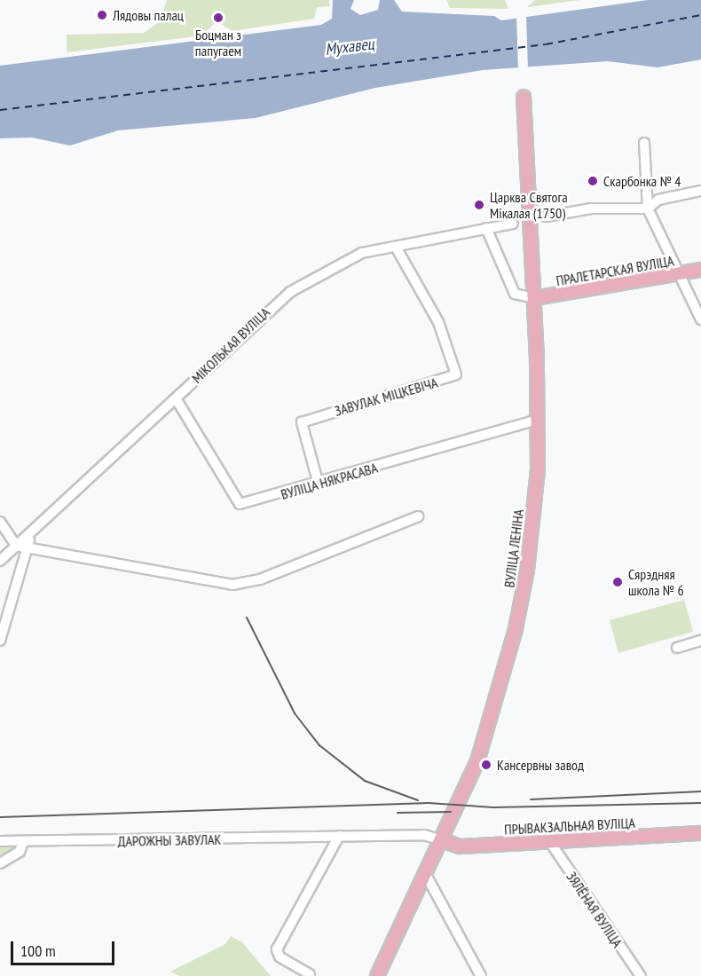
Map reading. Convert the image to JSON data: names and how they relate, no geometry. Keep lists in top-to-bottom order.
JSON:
{
  "streets": {
    "main road": ["ПРАЛЕТАРСКАЯ ВУЛІЦА", "ВУЛІЦА ЛЕНІНА", "ПРЫВАКЗАЛЬНАЯ ВУЛІЦА"],
    "street": [
      "МІКОЛЬКАЯ ВУЛІЦА",
      "ЗАВУЛАК МІЦКЕВІЧА",
      "ВУЛІЦА НЯКРАСАВА",
      "ДАРОЖНЫ ЗАВУЛАК",
      "ЗЯЛЁНАЯ ВУЛІЦА"
    ]
  },
  "crossings": [
    ["ПРАЛЕТАРСКАЯ ВУЛІЦА", "ВУЛІЦА ЛЕНІНА"],
    ["МІКОЛЬКАЯ ВУЛІЦА", "ЗАВУЛАК МІЦКЕВІЧА"],
    ["МІКОЛЬКАЯ ВУЛІЦА", "ВУЛІЦА НЯКРАСАВА"],
    ["ЗАВУЛАК МІЦКЕВІЧА", "ВУЛІЦА НЯКРАСАВА"],
    ["ВУЛІЦА НЯКРАСАВА", "ВУЛІЦА ЛЕНІНА"],
    ["ВУЛІЦА ЛЕНІНА", "ПРЫВАКЗАЛЬНАЯ ВУЛІЦА"],
    ["ВУЛІЦА ЛЕНІНА", "ДАРОЖНЫ ЗАВУЛАК"],
    ["ПРЫВАКЗАЛЬНАЯ ВУЛІЦА", "ДАРОЖНЫ ЗАВУЛАК"],
    ["ПРЫВАКЗАЛЬНАЯ ВУЛІЦА", "ЗЯЛЁНАЯ ВУЛІЦА"]
  ],
  "water": ["Мухавец"],
  "places": [
    "Лядовы палац",
    "Боцман з папугаем",
    "Скарбонка № 4",
    "Царква Святога Мікалая (1750)",
    "Сярэдняя школа № 6",
    "Кансервны завод"
  ],
  "scale_bar": "100 m"
}
